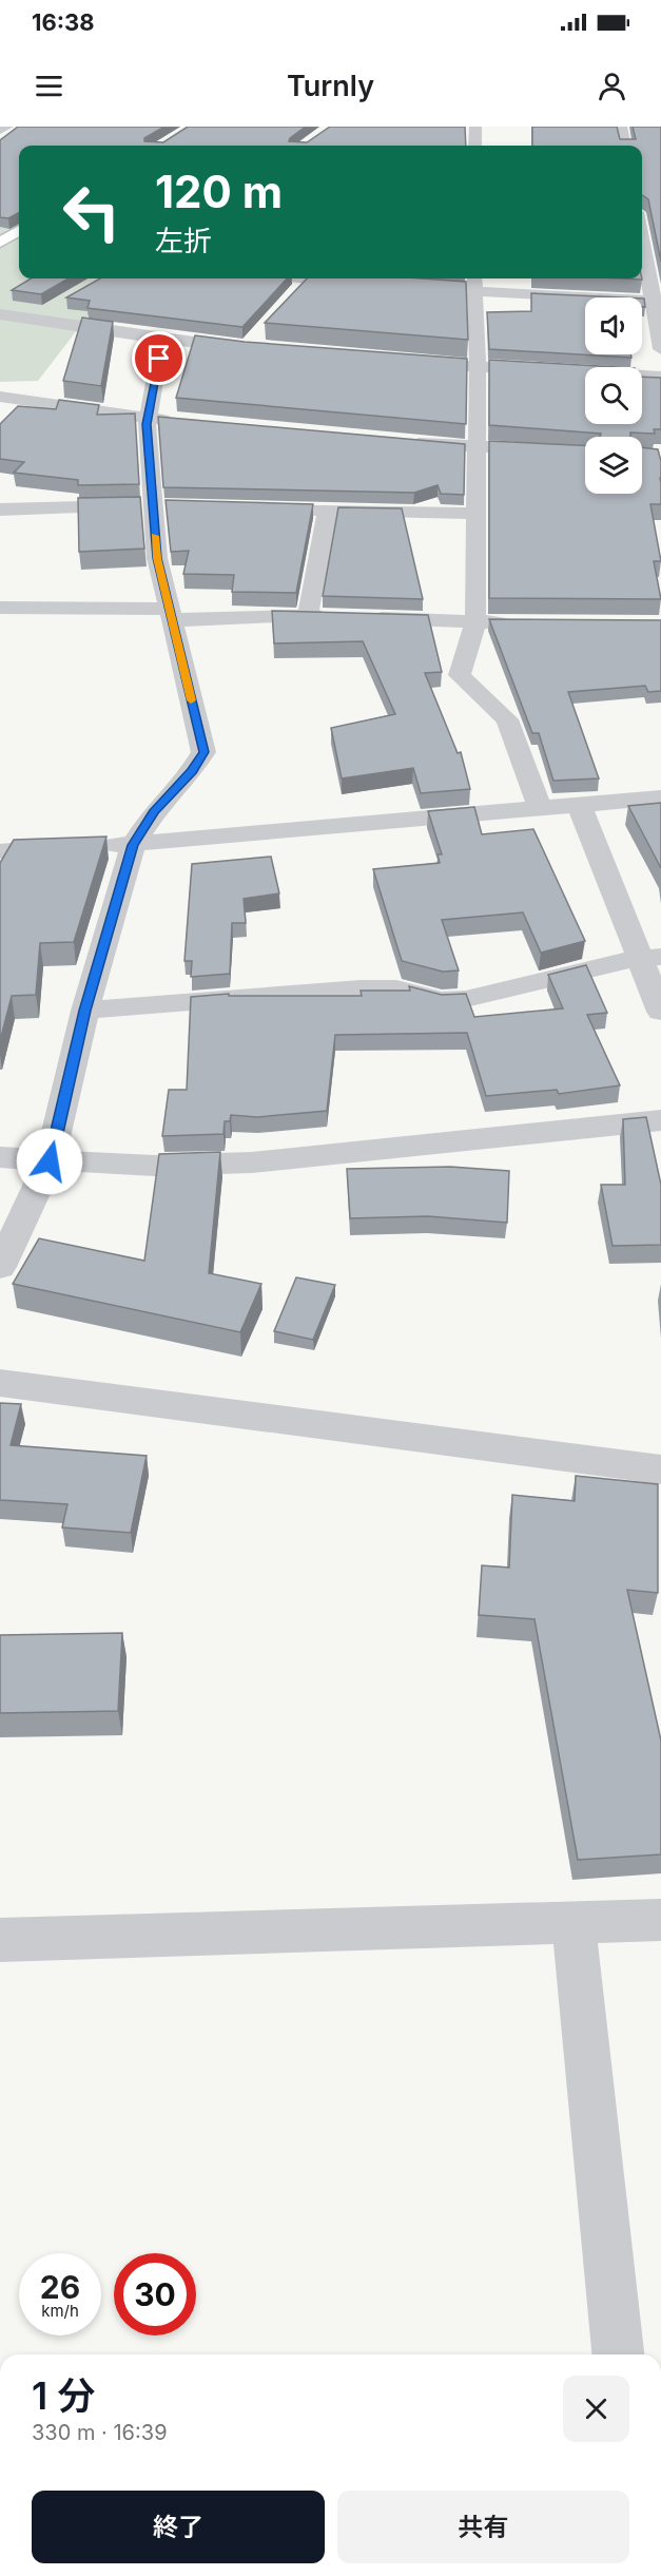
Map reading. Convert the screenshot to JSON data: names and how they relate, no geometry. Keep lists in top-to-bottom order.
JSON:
{
  "page": {
    "status": "16:38",
    "header": "Turnly",
    "turn": ["120 m", "左折"],
    "speed": "26 km/h",
    "limit": "30",
    "heading": ["1 分", "330 m · 16:39"],
    "buttons": ["終了", "共有"]
  }
}
